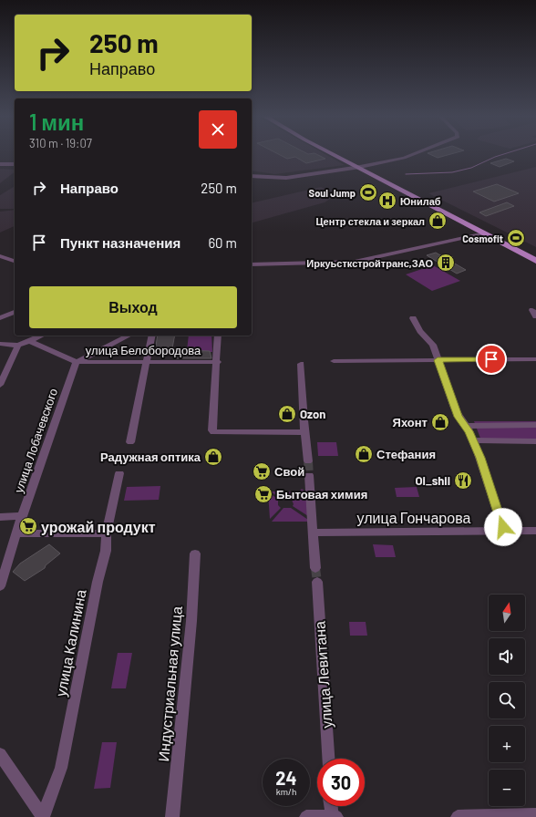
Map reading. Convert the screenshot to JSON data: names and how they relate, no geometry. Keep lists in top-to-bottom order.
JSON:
{
  "streets": {
    "street": [
      "улица Белобородова",
      "улица Лобачевского",
      "улица Гончарова",
      "улица Калинина",
      "улица Левитана",
      "Индустриальная улица"
    ]
  },
  "crossings": [
    ["улица Белобородова", "улица Лобачевского"]
  ],
  "places": {
    "sports": ["Soul Jump", "Cosmofit"],
    "hospital": ["Юнилаб"],
    "shop": [
      "Центр стекла и зеркал",
      "Ozon",
      "Яхонт",
      "Стефания",
      "Радужная оптика"
    ],
    "building": ["Иркуьсткстройтранс,ЗАО"],
    "supermarket": ["Свой", "Бытовая химия", "урожай продукт"],
    "restaurant": ["Oi_shii"]
  },
  "north": "top",
  "page": {
    "turn": ["250 m", "Направо"],
    "heading": ["1 мин", "310 m · 19:07"],
    "list": [
      {
        "name": "Направо",
        "value": "250 m"
      },
      {
        "name": "Пункт назначения",
        "value": "60 m"
      }
    ],
    "buttons": "Выход",
    "map_buttons": ["+", "−"],
    "speed": "24 km/h",
    "limit": "30"
  }
}
